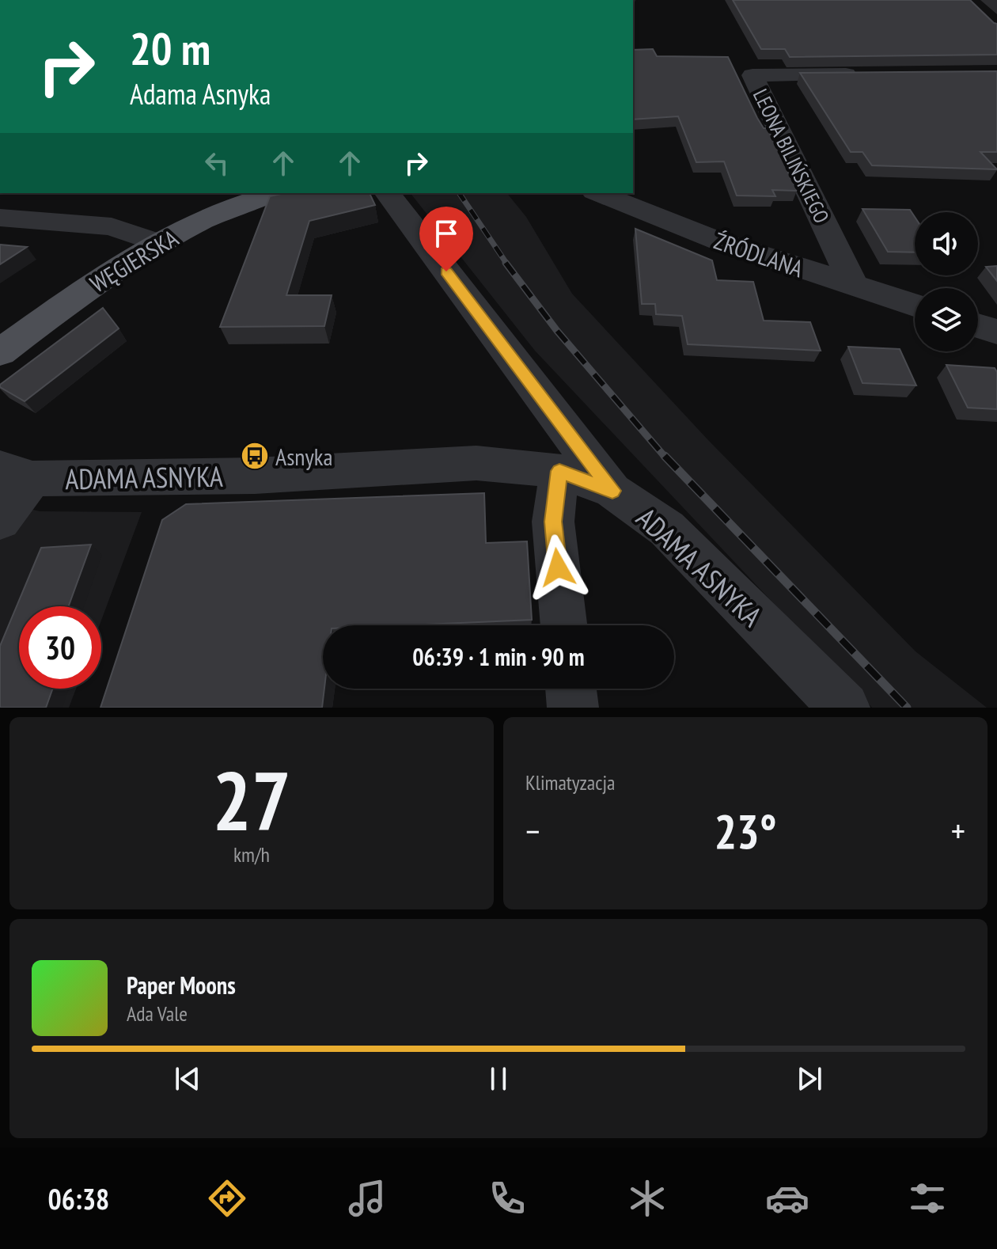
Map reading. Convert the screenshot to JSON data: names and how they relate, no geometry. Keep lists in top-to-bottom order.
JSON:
{
  "streets": {
    "main road": ["WĘGIERSKA"],
    "street": ["LEONA BILIŃSKIEGO", "ŹRÓDLANA", "ADAMA ASNYKA"]
  },
  "crossings": [
    ["LEONA BILIŃSKIEGO", "ŹRÓDLANA"]
  ],
  "places": {
    "bus stop": ["Asnyka"]
  },
  "page": {
    "turn": ["20 m", "Adama Asnyka"],
    "limit": "30",
    "trip": "06:39 · 1 min · 90 m",
    "tile": [
      ["27", "km/h"],
      "Klimatyzacja"
    ],
    "heat": ["−", "23°", "+"],
    "song": ["Paper Moons", "Ada Vale"],
    "tabs": "06:38"
  }
}
